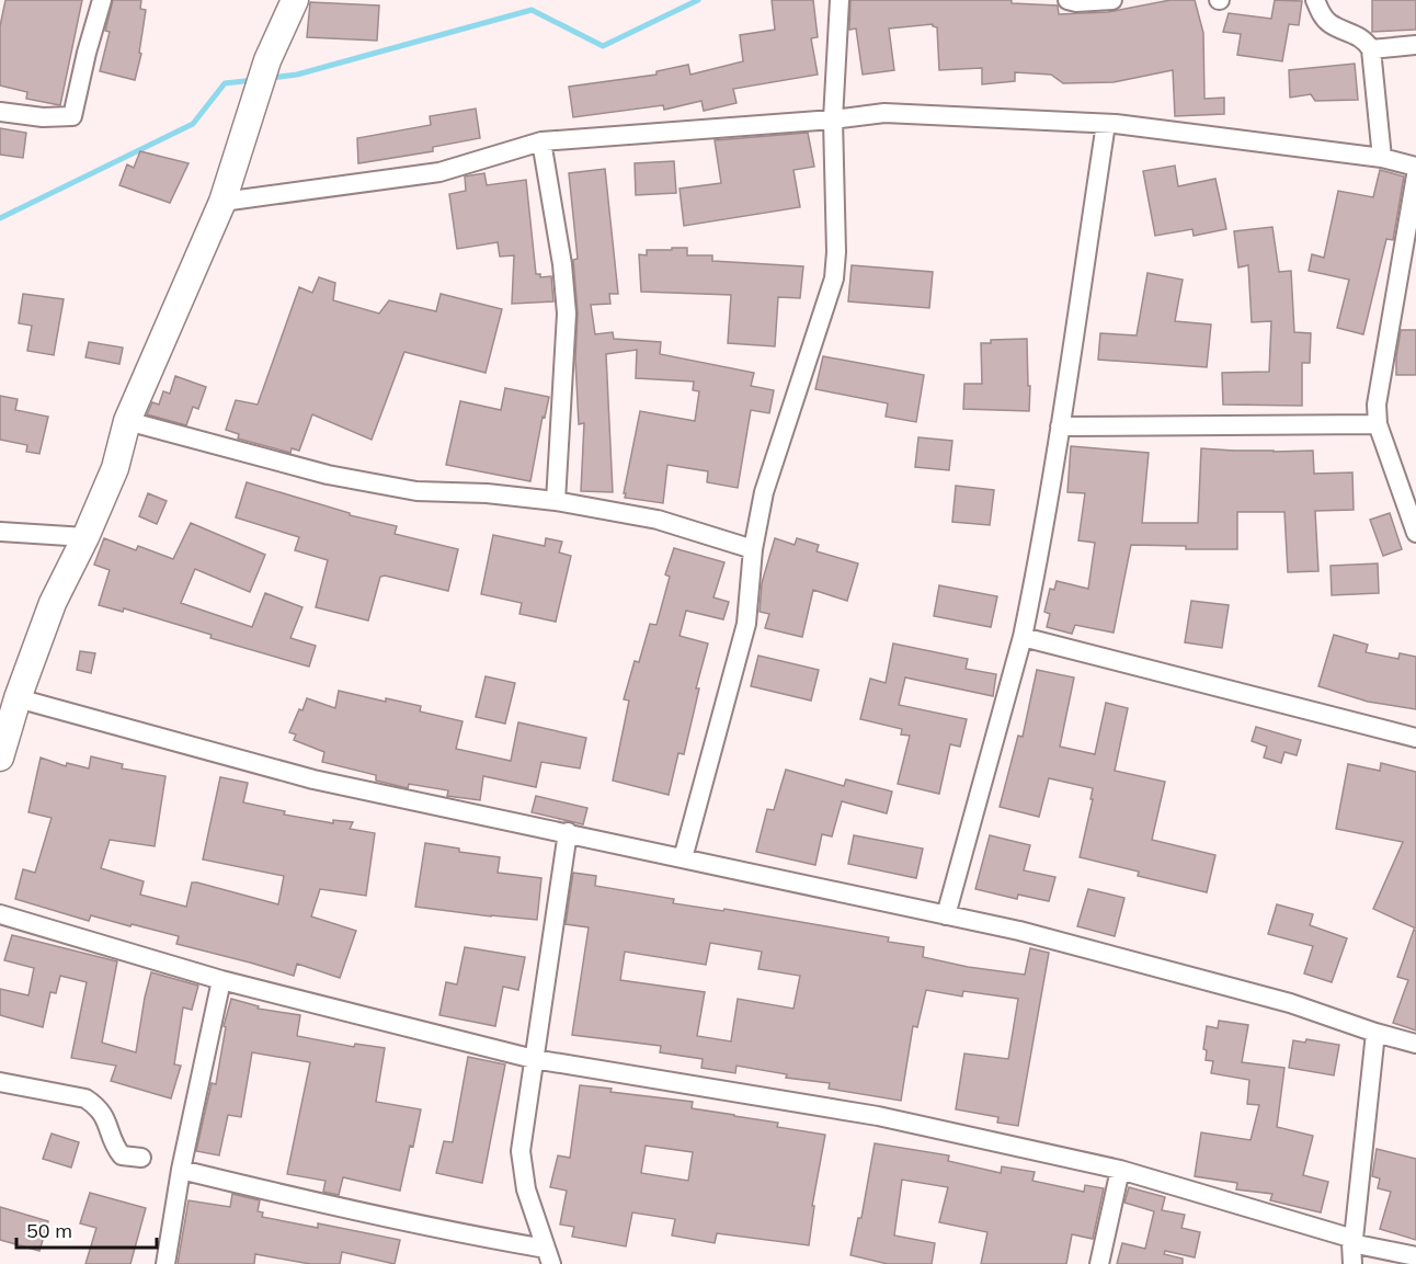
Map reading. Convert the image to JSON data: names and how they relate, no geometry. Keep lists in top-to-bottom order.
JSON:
{
  "scale_bar": "50 m"
}
